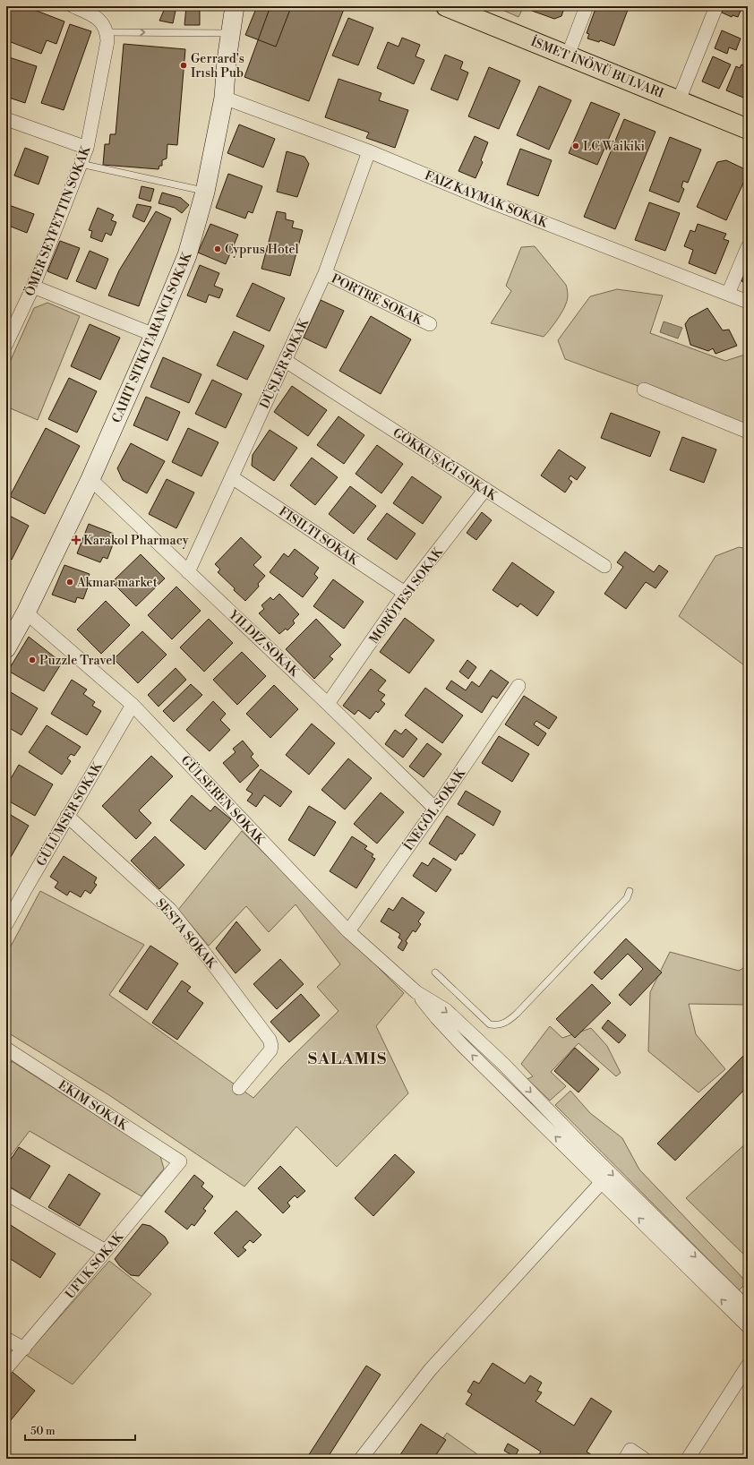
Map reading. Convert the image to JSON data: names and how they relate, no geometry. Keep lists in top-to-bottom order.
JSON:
{
  "streets": {
    "street": [
      "FAIZ KAYMAK SOKAK",
      "ÖMER SEYFETTIN SOKAK",
      "PORTRE SOKAK",
      "DÜŞLER SOKAK",
      "MORÖTESI SOKAK",
      "GÜLSEREN SOKAK",
      "İNEGÖL SOKAK",
      "GÜLÜMSER SOKAK",
      "SESTA SOKAK",
      "EKIM SOKAK",
      "UFUK SOKAK"
    ]
  },
  "crossings": [
    ["FAIZ KAYMAK SOKAK", "DÜŞLER SOKAK"],
    ["PORTRE SOKAK", "DÜŞLER SOKAK"],
    ["GÜLSEREN SOKAK", "İNEGÖL SOKAK"],
    ["GÜLSEREN SOKAK", "GÜLÜMSER SOKAK"],
    ["GÜLÜMSER SOKAK", "SESTA SOKAK"],
    ["EKIM SOKAK", "UFUK SOKAK"]
  ],
  "districts": ["SALAMIS"],
  "places": {
    "other": [
      "Gerrard's Irısh Pub",
      "LC Waikiki",
      "Cyprus Hotel",
      "Akmar market",
      "Puzzle Travel"
    ],
    "health": ["Karakol Pharmacy"]
  },
  "scale_bar": "50 m"
}
